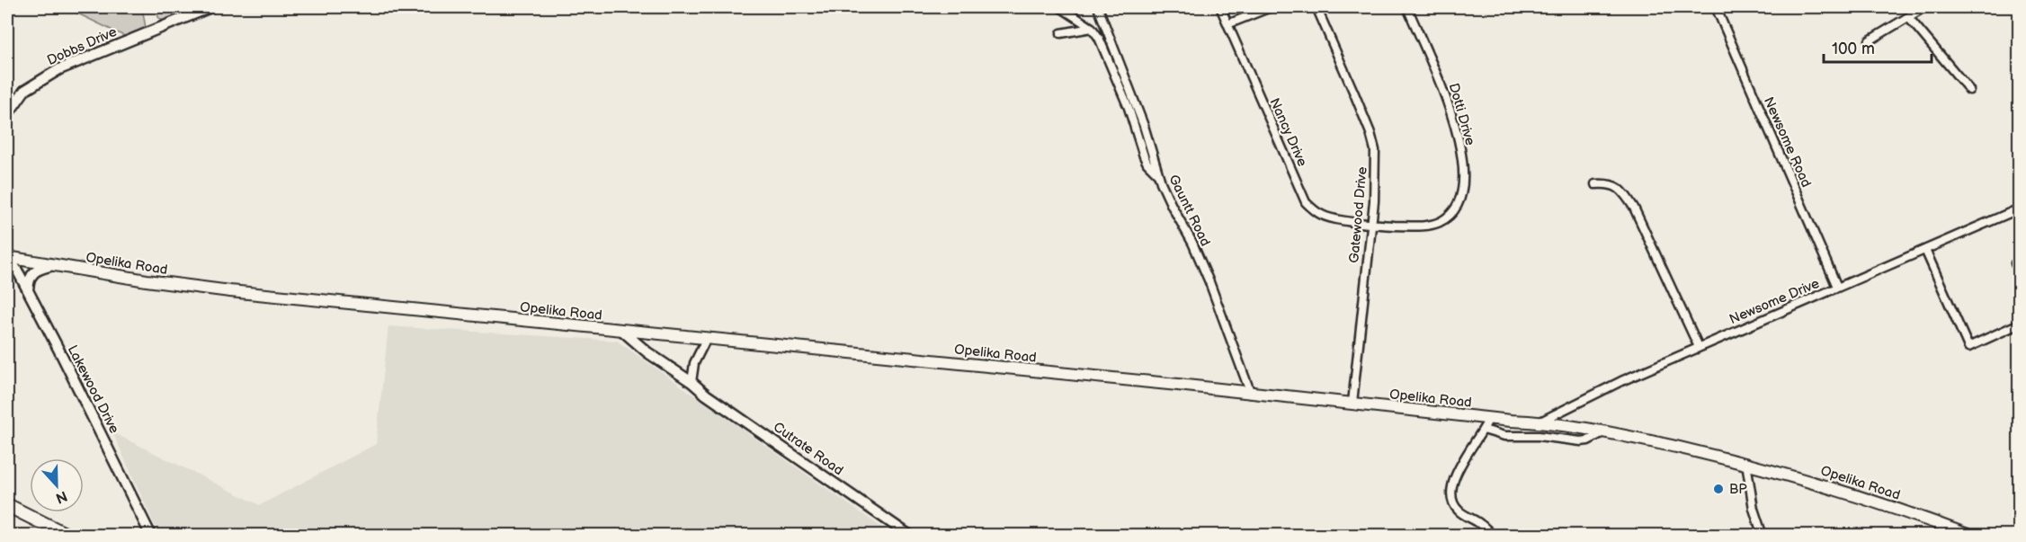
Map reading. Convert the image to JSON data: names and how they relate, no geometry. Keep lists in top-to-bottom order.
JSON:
{
  "streets": {
    "main road": ["Opelika Road"],
    "street": [
      "Dobbs Drive",
      "Dotti Drive",
      "Nancy Drive",
      "Newsome Road",
      "Gauntt Road",
      "Gatewood Drive",
      "Newsome Drive",
      "Lakewood Drive",
      "Cutrate Road"
    ]
  },
  "crossings": [
    ["Dotti Drive", "Nancy Drive"],
    ["Dotti Drive", "Gatewood Drive"],
    ["Nancy Drive", "Gatewood Drive"],
    ["Newsome Road", "Newsome Drive"],
    ["Gauntt Road", "Opelika Road"],
    ["Gatewood Drive", "Opelika Road"],
    ["Opelika Road", "Newsome Drive"],
    ["Opelika Road", "Lakewood Drive"],
    ["Opelika Road", "Cutrate Road"]
  ],
  "places": ["BP"],
  "scale_bar": "100 m",
  "north": "bottom"
}
